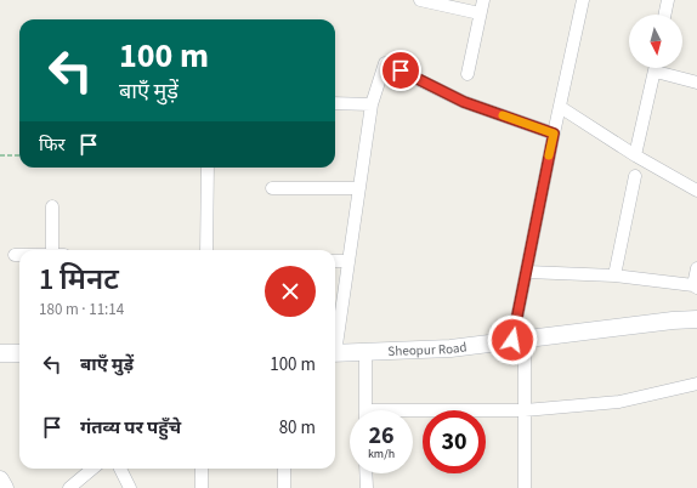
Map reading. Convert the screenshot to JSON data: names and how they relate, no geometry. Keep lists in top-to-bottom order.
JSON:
{
  "streets": {
    "street": ["Sheopur Road"]
  },
  "north": "bottom",
  "page": {
    "turn": ["100 m", "बाएँ मुड़ें"],
    "then": "फिर",
    "heading": ["1 मिनट", "180 m · 11:14"],
    "list": [
      {
        "name": "बाएँ मुड़ें",
        "value": "100 m"
      },
      {
        "name": "गंतव्य पर पहुँचे",
        "value": "80 m"
      }
    ],
    "speed": "26 km/h",
    "limit": "30"
  }
}
